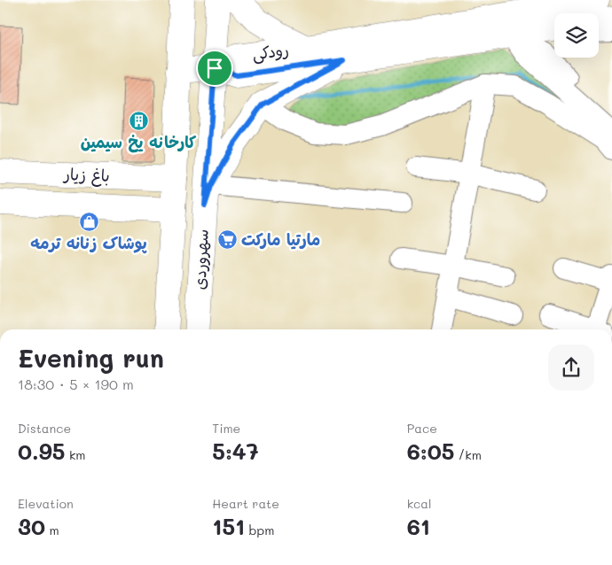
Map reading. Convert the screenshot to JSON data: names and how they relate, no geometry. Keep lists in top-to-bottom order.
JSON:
{
  "streets": {
    "main road": ["رودکی", "باغ زیار", "سهروردی"]
  },
  "crossings": [
    ["رودکی", "سهروردی"],
    ["باغ زیار", "سهروردی"]
  ],
  "places": {
    "building": ["کارخانه یخ سیمین"],
    "shop": ["پوشاک زنانه ترمه"],
    "supermarket": ["مارتیا مارکت"]
  },
  "page": {
    "heading": ["Evening run", "18:30 · 5 × 190 m"],
    "stats": [
      ["Distance", "0.95 km"],
      ["Time", "5:47"],
      ["Pace", "6:05 /km"],
      ["Elevation", "30 m"],
      ["Heart rate", "151 bpm"],
      ["kcal", "61"]
    ]
  }
}
